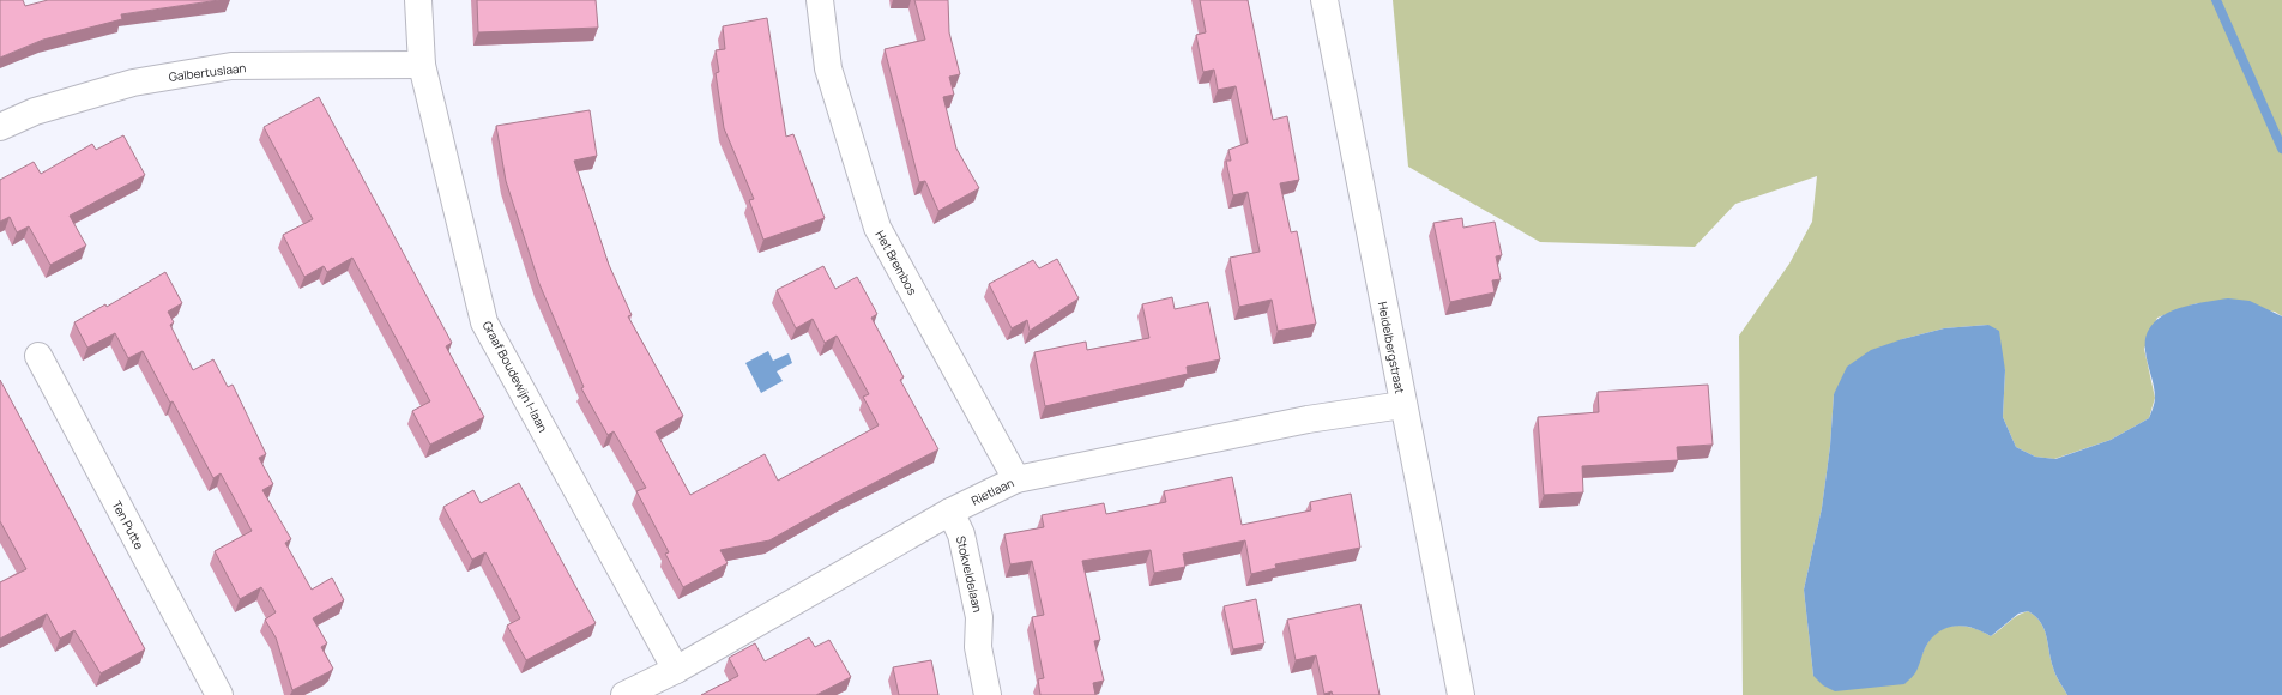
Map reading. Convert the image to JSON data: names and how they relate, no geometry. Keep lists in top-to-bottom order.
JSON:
{
  "streets": {
    "street": [
      "Galbertuslaan",
      "Het Brembos",
      "Heidelbergstraat",
      "Graaf Boudewijn I-laan",
      "Rietlaan",
      "Ten Putte",
      "Stokveldelaan"
    ]
  },
  "crossings": [
    ["Galbertuslaan", "Graaf Boudewijn I-laan"],
    ["Het Brembos", "Rietlaan"],
    ["Heidelbergstraat", "Rietlaan"],
    ["Graaf Boudewijn I-laan", "Rietlaan"],
    ["Rietlaan", "Stokveldelaan"]
  ]
}
